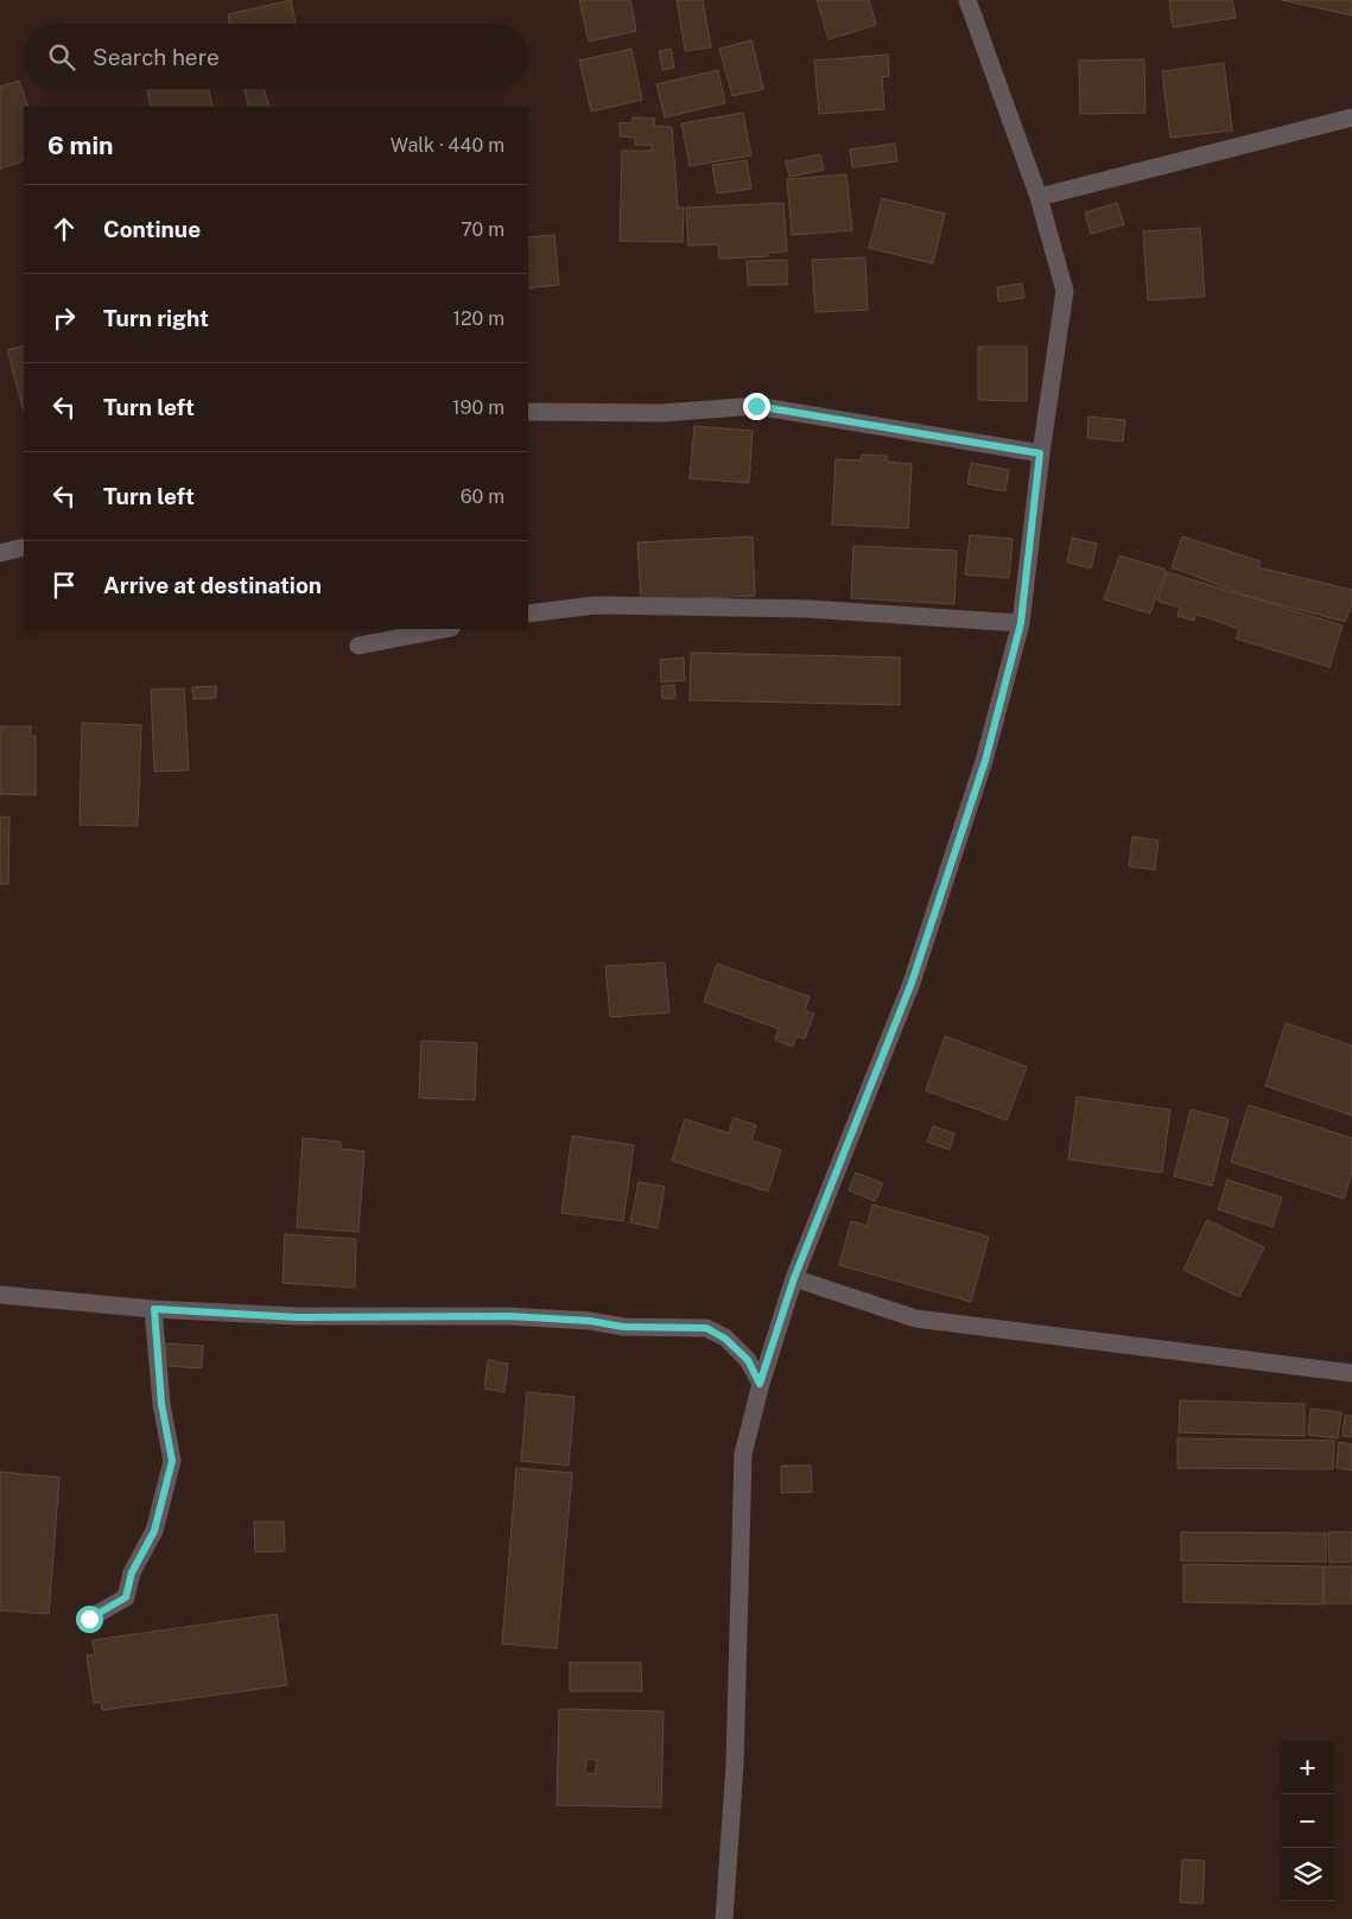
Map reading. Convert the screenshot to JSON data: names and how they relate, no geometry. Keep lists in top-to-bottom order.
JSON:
{
  "page": {
    "search": "Search here",
    "heading": ["6 min", "Walk · 440 m"],
    "list": [
      ["Continue", "70 m"],
      ["Turn right", "120 m"],
      ["Turn left", "190 m"],
      ["Turn left", "60 m"],
      "Arrive at destination"
    ],
    "map_buttons": ["+", "−"]
  }
}
